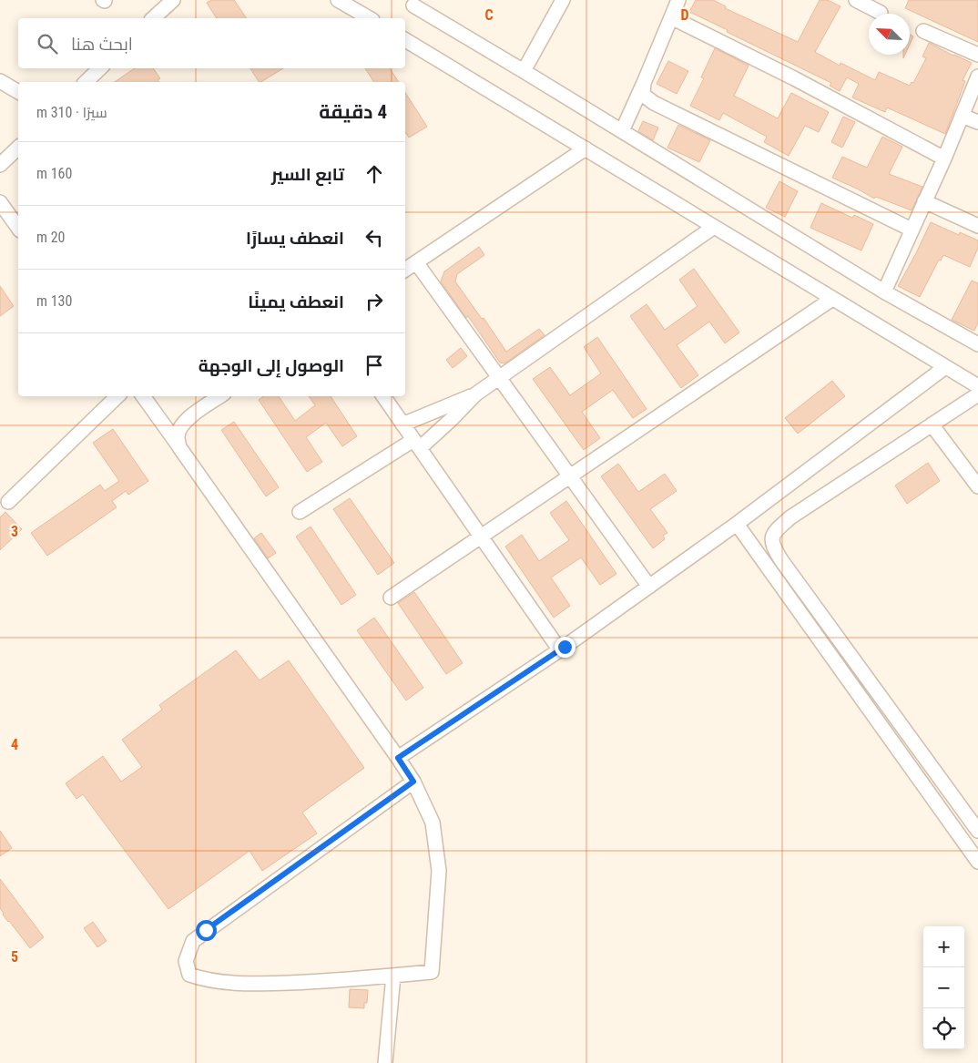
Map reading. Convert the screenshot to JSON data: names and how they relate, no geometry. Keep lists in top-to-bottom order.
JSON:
{
  "north": "top left",
  "page": {
    "search": "ابحث هنا",
    "heading": ["4 دقيقة", "سيرًا · 310 m"],
    "list": [
      ["تابع السير", "160 m"],
      ["انعطف يسارًا", "20 m"],
      ["انعطف يمينًا", "130 m"],
      "الوصول إلى الوجهة"
    ],
    "map_buttons": ["+", "−"]
  },
  "grid": {
    "columns": ["C", "D"],
    "rows": ["3", "4", "5"]
  }
}
